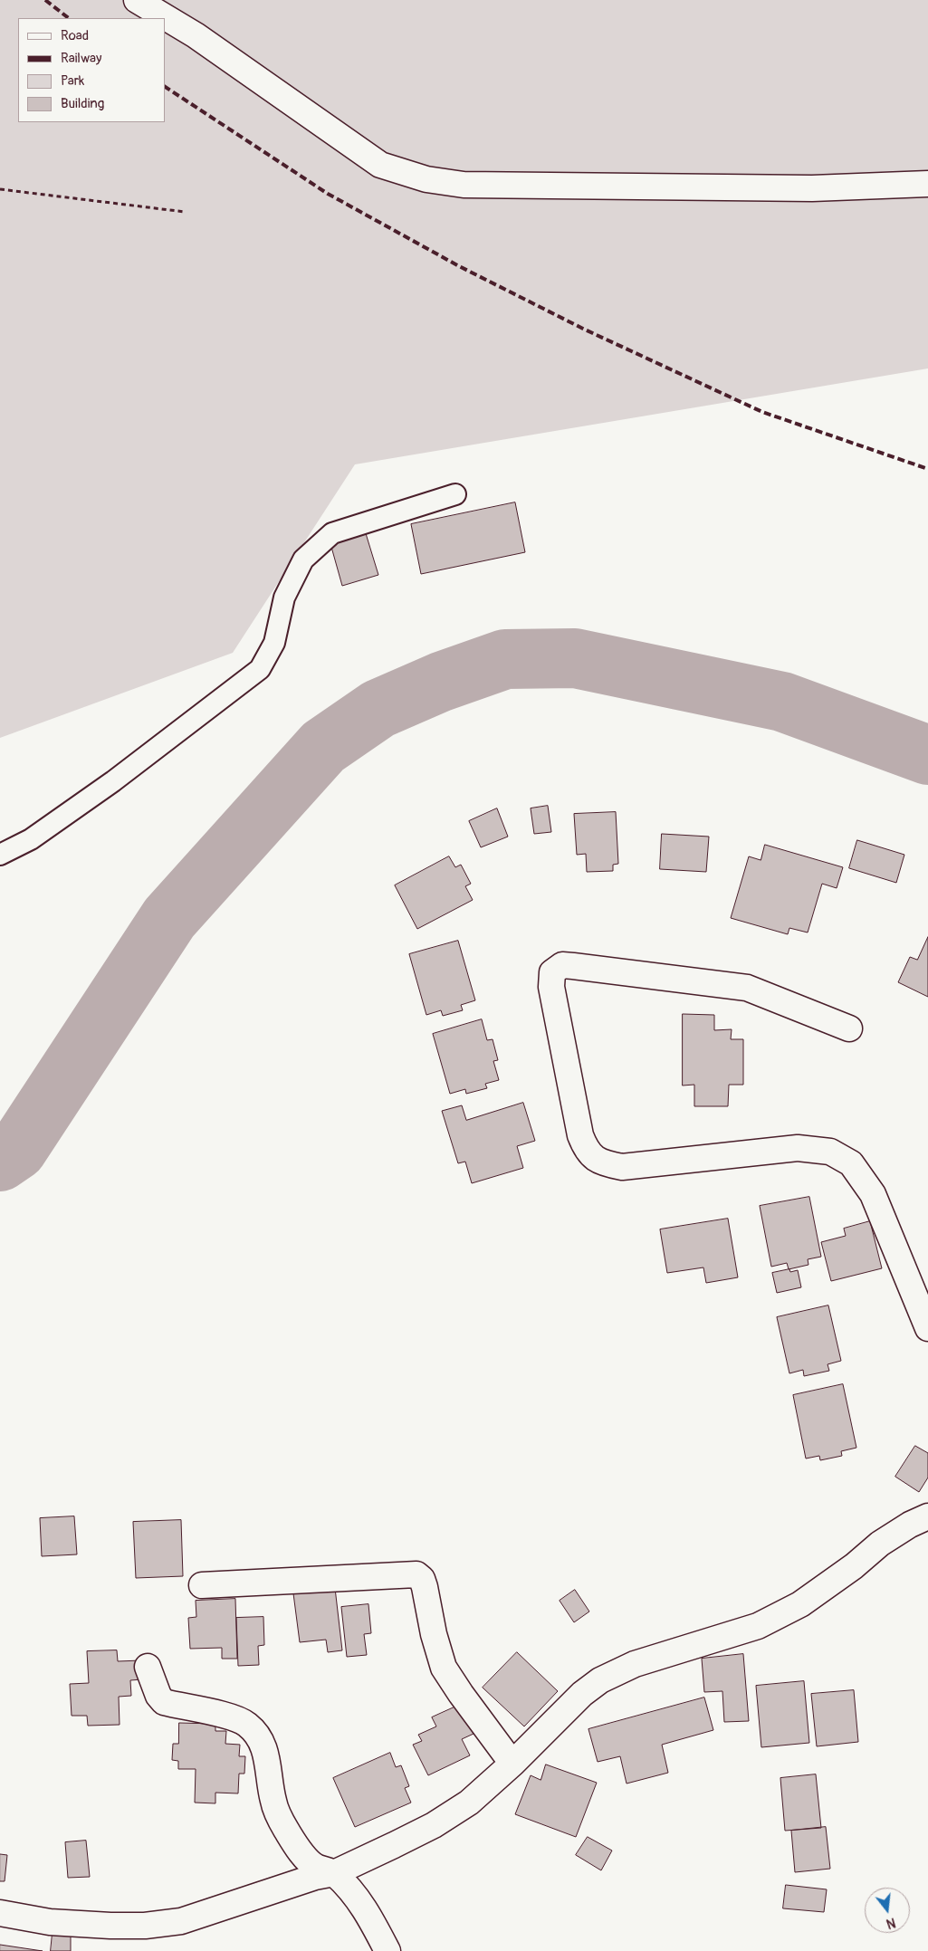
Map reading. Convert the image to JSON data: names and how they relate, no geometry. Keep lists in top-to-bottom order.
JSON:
{
  "legend": [
    "Road",
    "Railway",
    "Park",
    "Building"
  ],
  "north": "bottom"
}
